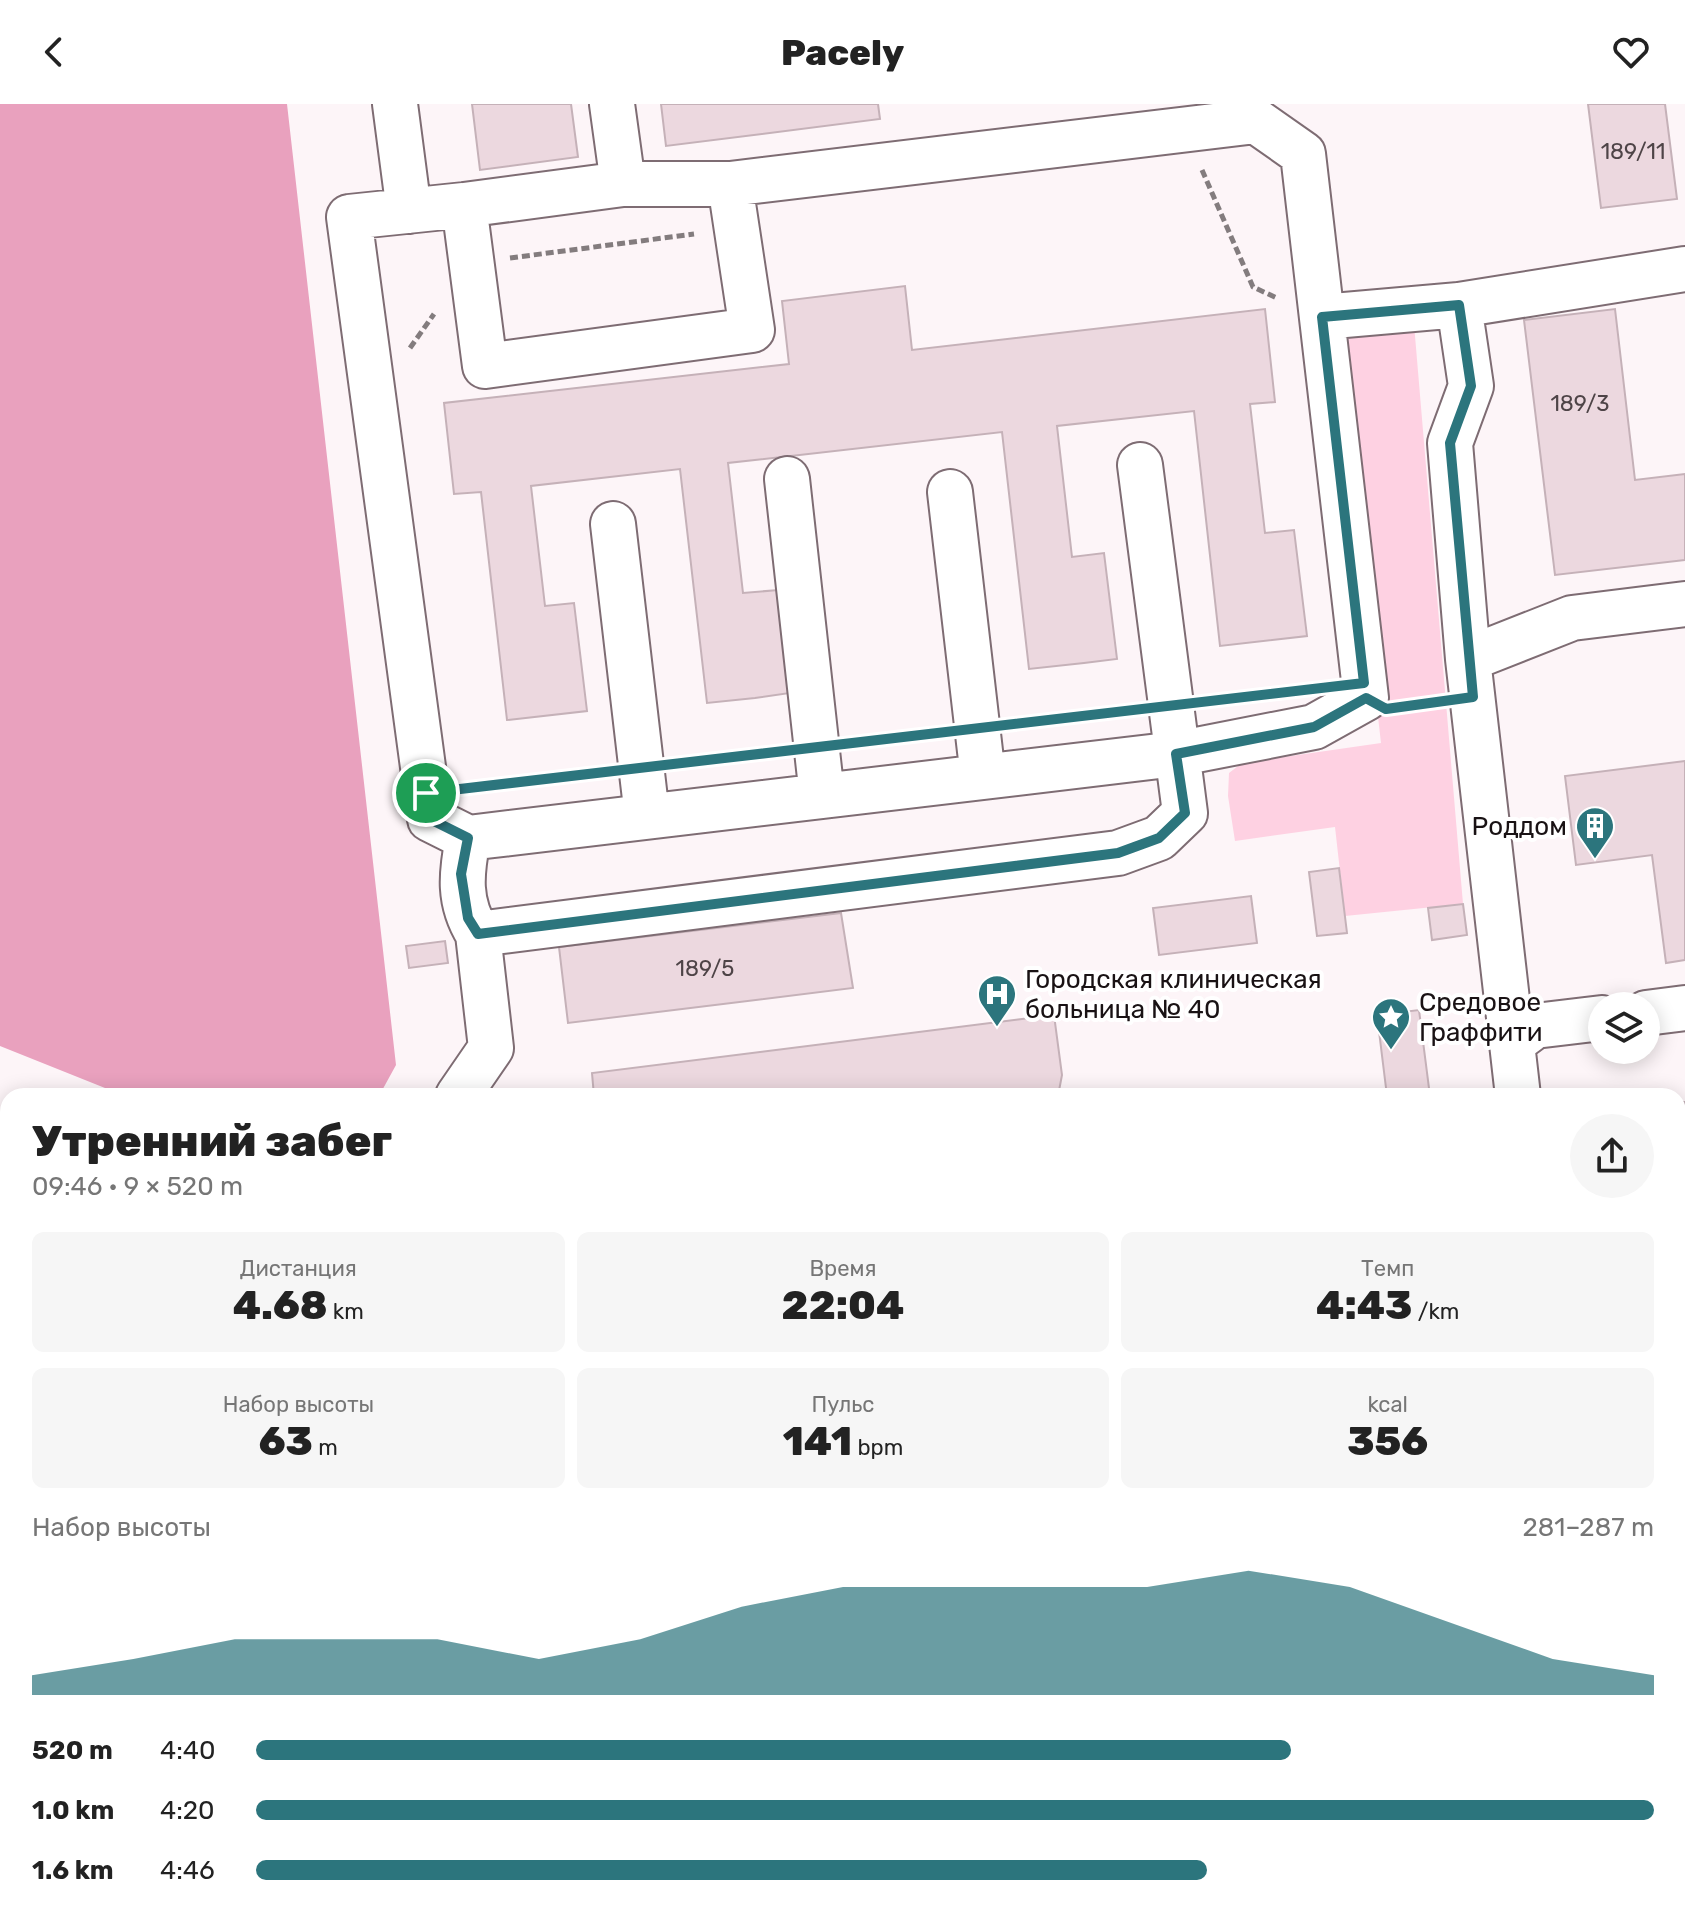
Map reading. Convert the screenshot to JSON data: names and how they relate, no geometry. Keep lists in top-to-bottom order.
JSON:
{
  "places": {
    "building": ["Роддом"],
    "hospital": ["Городская клиническая больница № 40"],
    "place": ["Средовое Граффити"]
  },
  "house_numbers": ["189/11", "189/3", "189/5"],
  "page": {
    "header": "Pacely",
    "heading": ["Утренний забег", "09:46 · 9 × 520 m"],
    "stats": [
      ["Дистанция", "4.68 km"],
      ["Время", "22:04"],
      ["Темп", "4:43 /km"],
      ["Набор высоты", "63 m"],
      ["Пульс", "141 bpm"],
      ["kcal", "356"]
    ],
    "chart": ["Набор высоты", "281–287 m"],
    "list": [
      {
        "name": "520 m",
        "note": "4:40"
      },
      {
        "name": "1.0 km",
        "note": "4:20"
      },
      {
        "name": "1.6 km",
        "note": "4:46"
      }
    ]
  }
}
